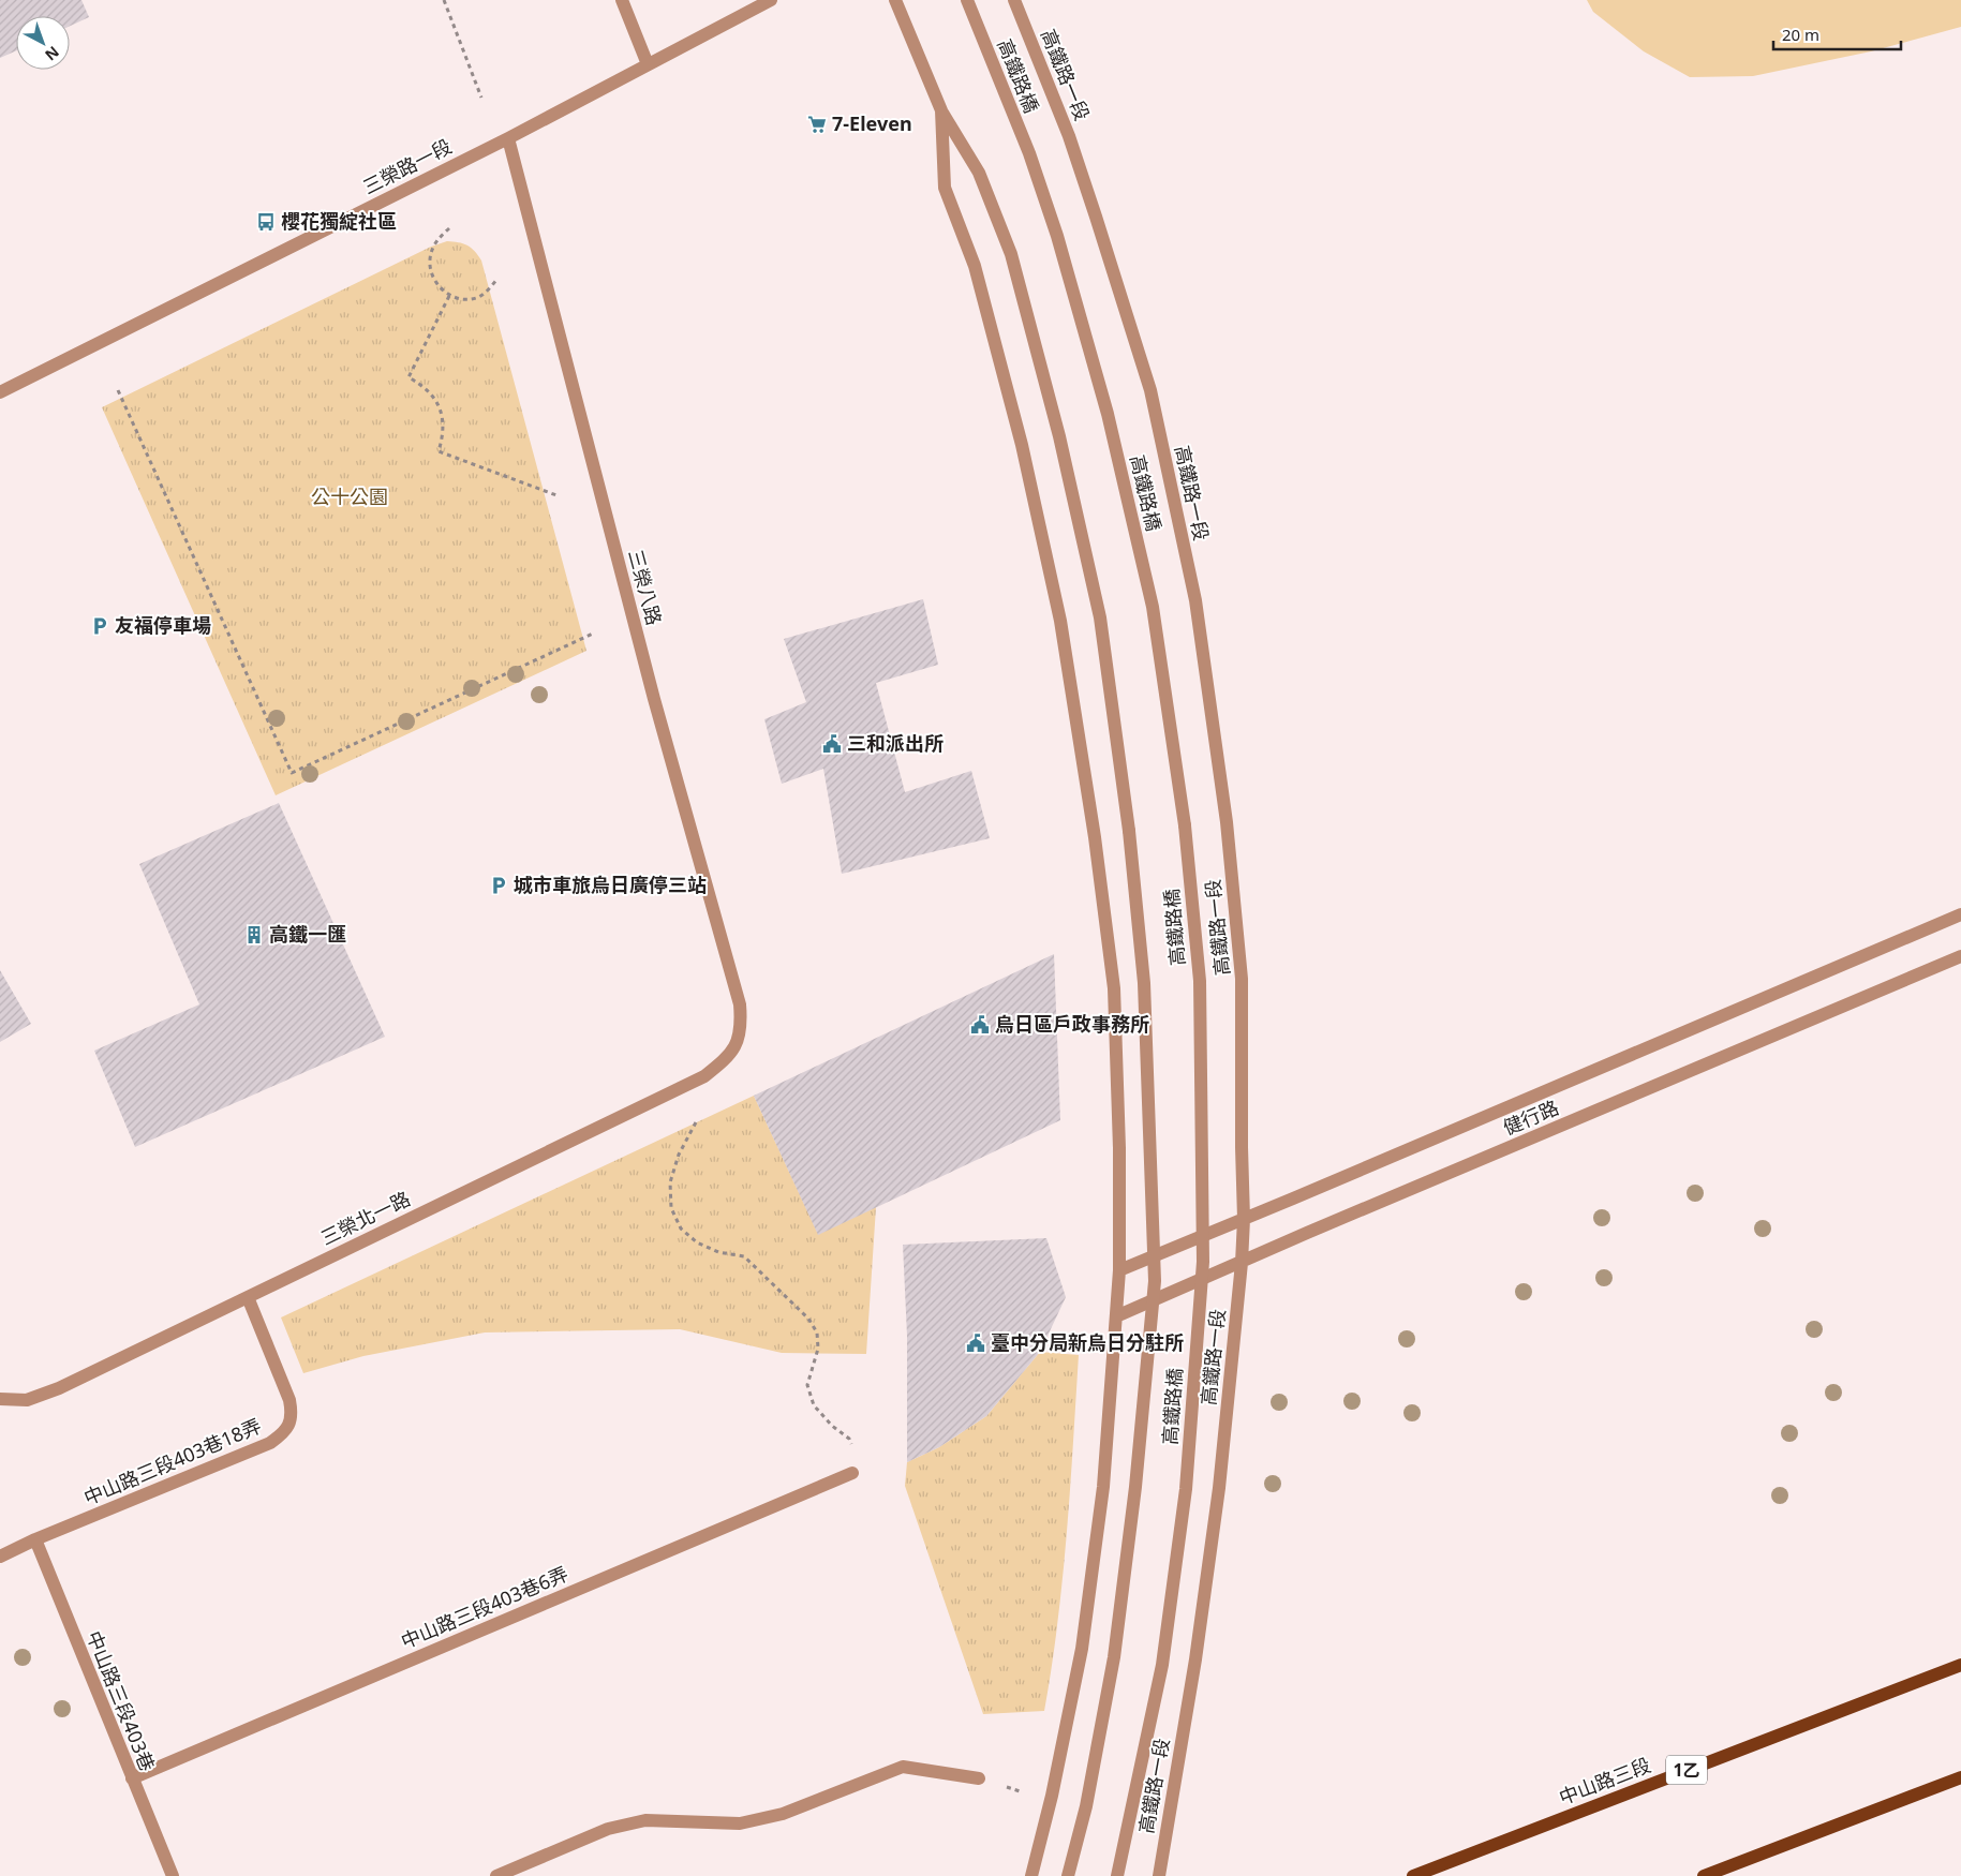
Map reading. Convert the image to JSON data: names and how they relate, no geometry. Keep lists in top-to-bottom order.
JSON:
{
  "streets": {
    "main road": ["1乙", "中山路三段"],
    "street": [
      "高鐵路一段",
      "高鐵路橋",
      "三榮路一段",
      "三榮八路",
      "健行路",
      "三榮北一路",
      "中山路三段403巷18弄",
      "中山路三段403巷6弄",
      "中山路三段403巷"
    ]
  },
  "crossings": [
    ["高鐵路一段", "健行路"],
    ["三榮路一段", "三榮八路"],
    ["三榮八路", "三榮北一路"],
    ["三榮北一路", "中山路三段403巷18弄"],
    ["中山路三段403巷18弄", "中山路三段403巷"],
    ["中山路三段403巷6弄", "中山路三段403巷"]
  ],
  "parks": ["公十公園"],
  "places": {
    "supermarket": ["7-Eleven"],
    "bus stop": ["櫻花獨綻社區"],
    "parking": ["友福停車場", "城市車旅烏日廣停三站"],
    "public building": ["三和派出所", "烏日區戶政事務所", "臺中分局新烏日分駐所"],
    "building": ["高鐵一匯"]
  },
  "scale_bar": "20 m",
  "north": "bottom right"
}
